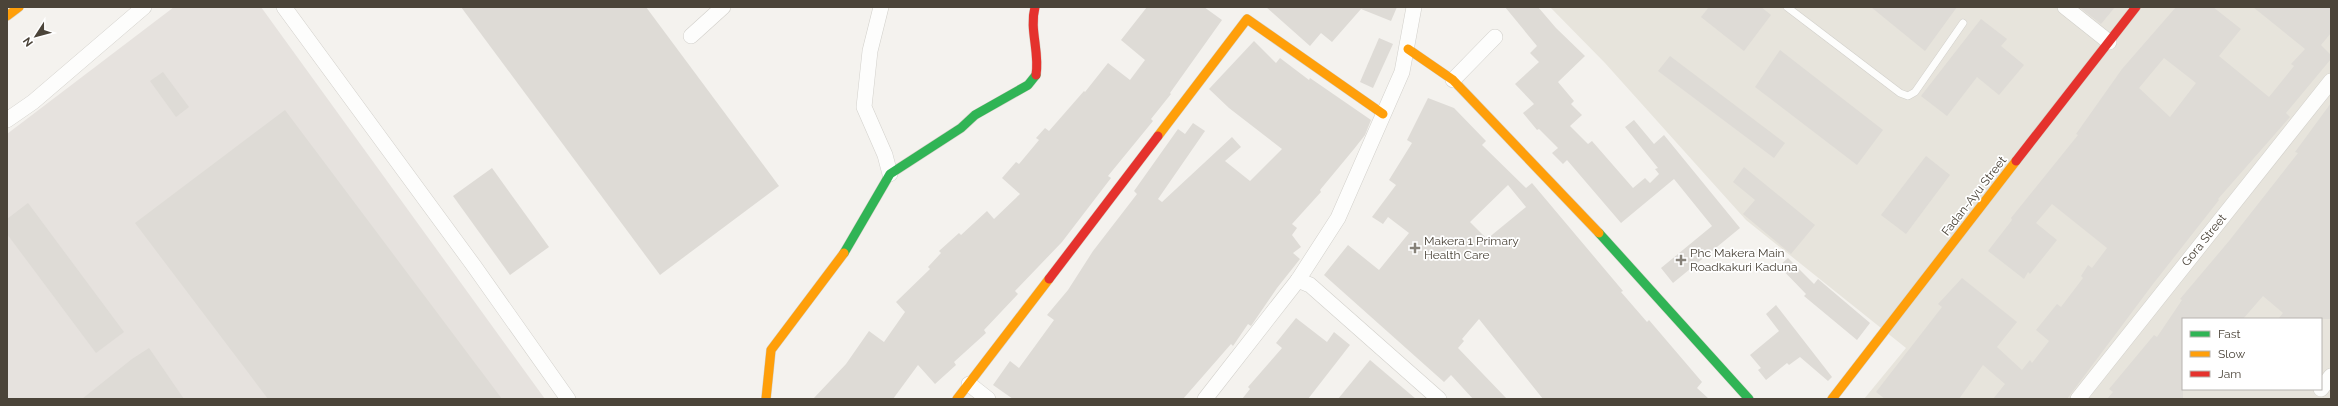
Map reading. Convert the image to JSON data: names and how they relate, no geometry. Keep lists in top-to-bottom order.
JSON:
{
  "streets": {
    "street": ["Fadan-Ayu Street", "Gora Street"]
  },
  "places": {
    "health": ["Makera 1 Primary Health Care", "Phc Makera Main Roadkakuri Kaduna"]
  },
  "legend": ["Fast", "Slow", "Jam"],
  "north": "bottom left"
}
